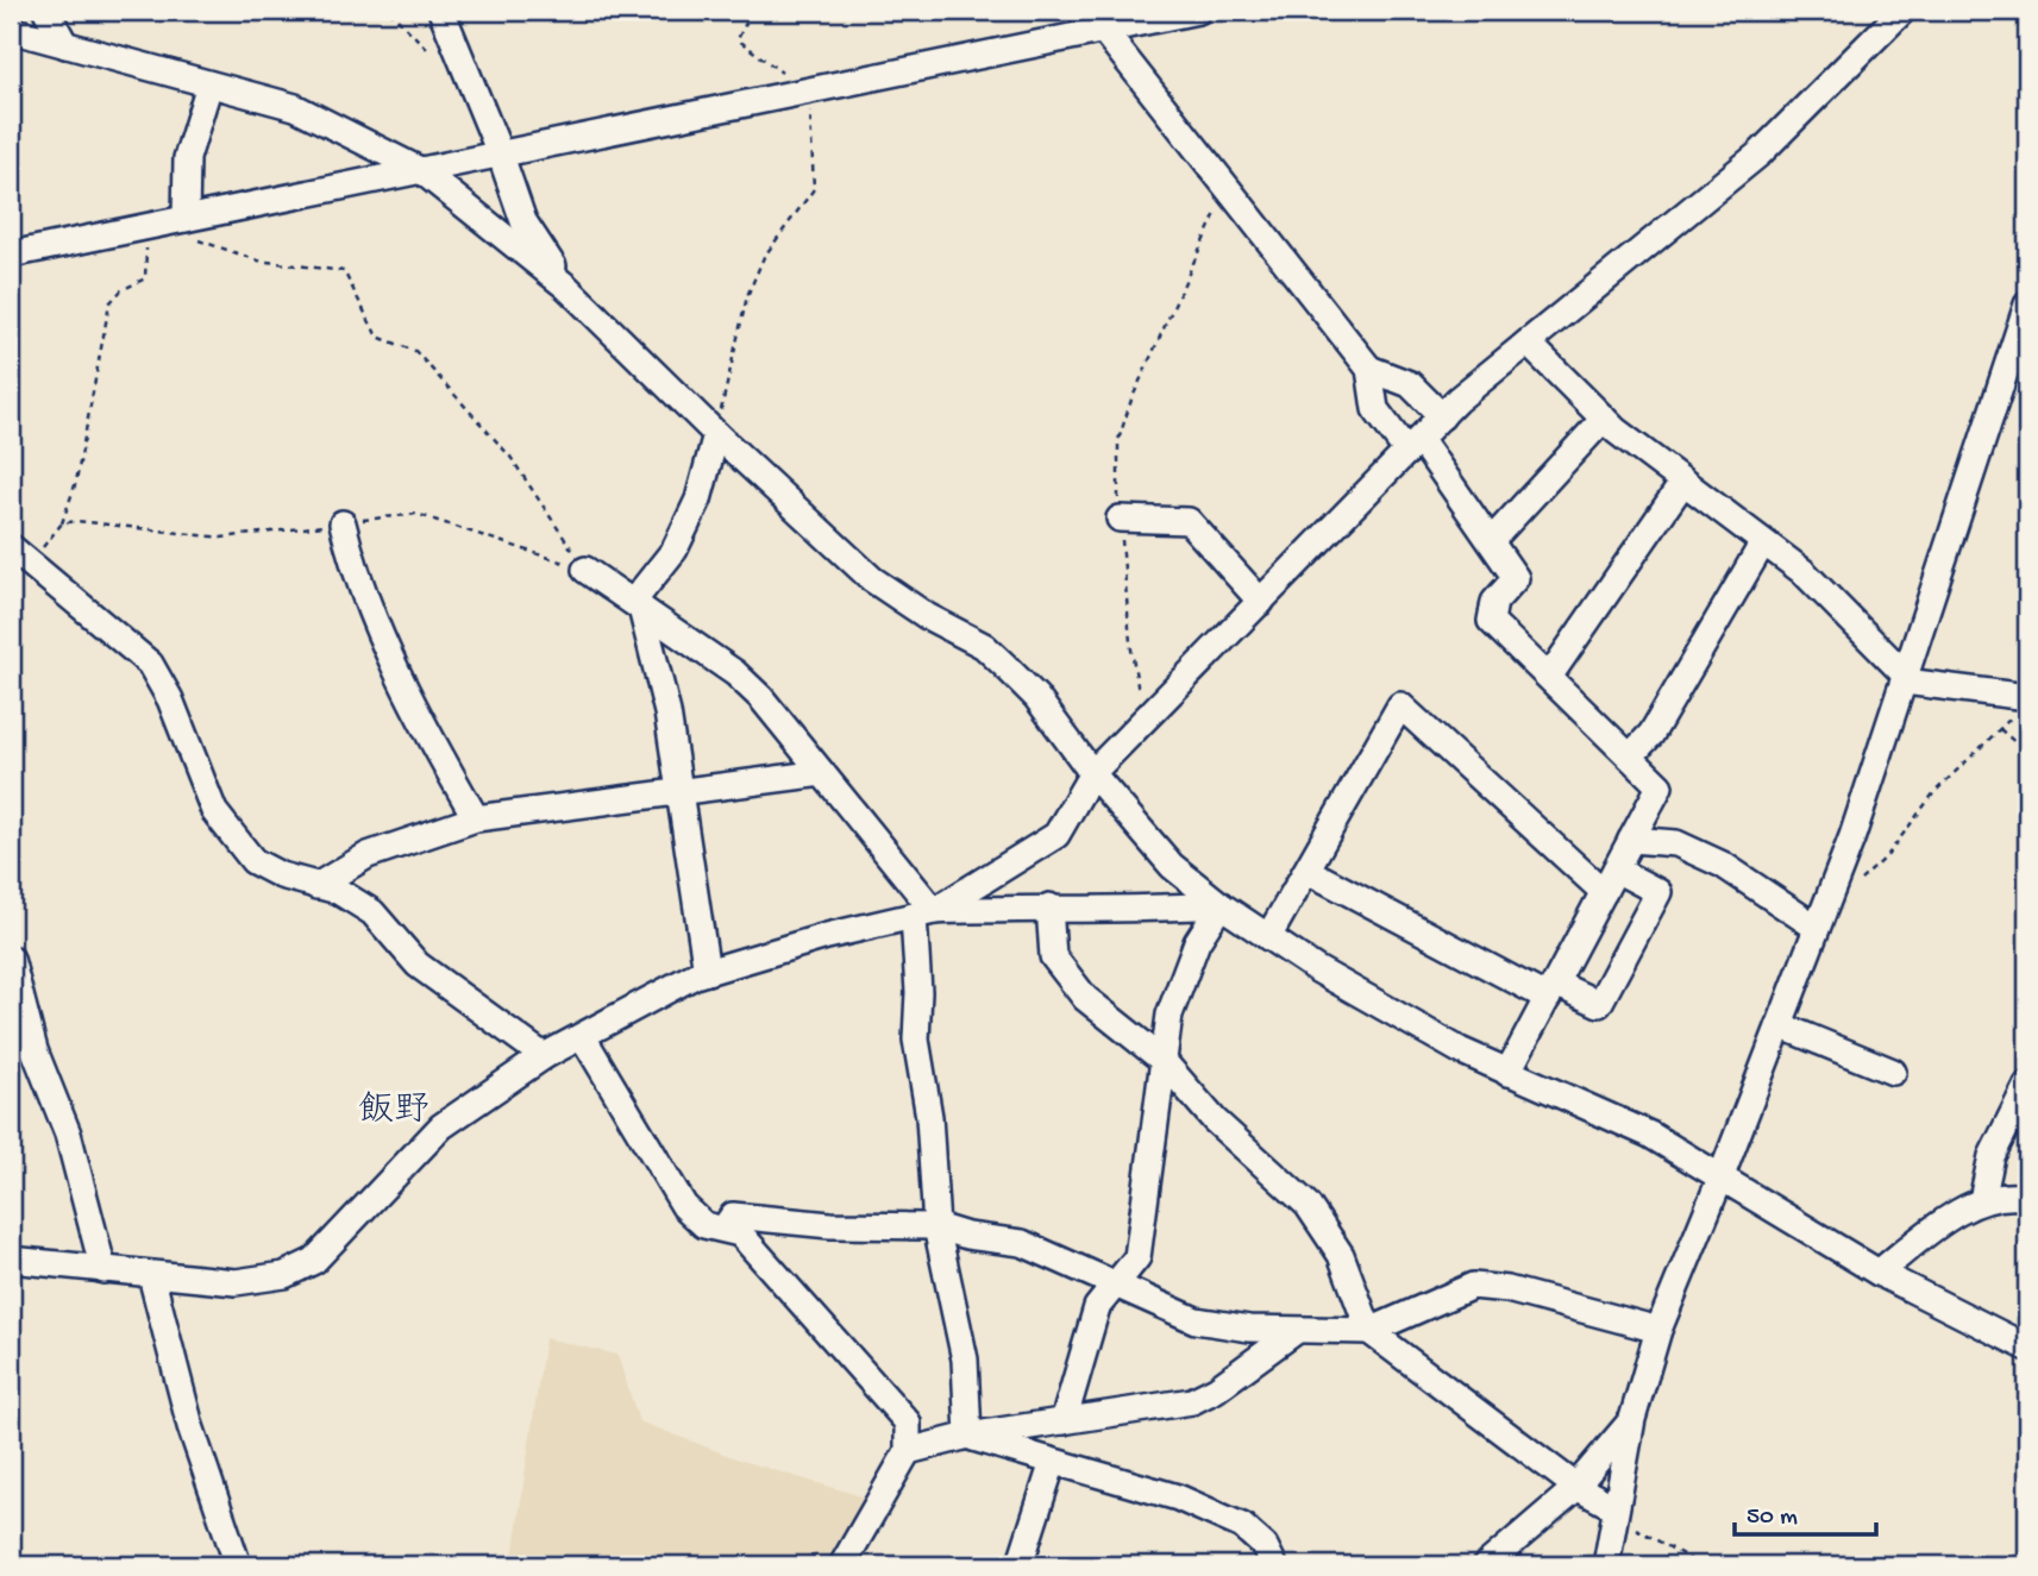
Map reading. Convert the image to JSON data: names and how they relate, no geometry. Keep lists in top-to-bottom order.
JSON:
{
  "districts": ["飯野"],
  "scale_bar": "50 m"
}
